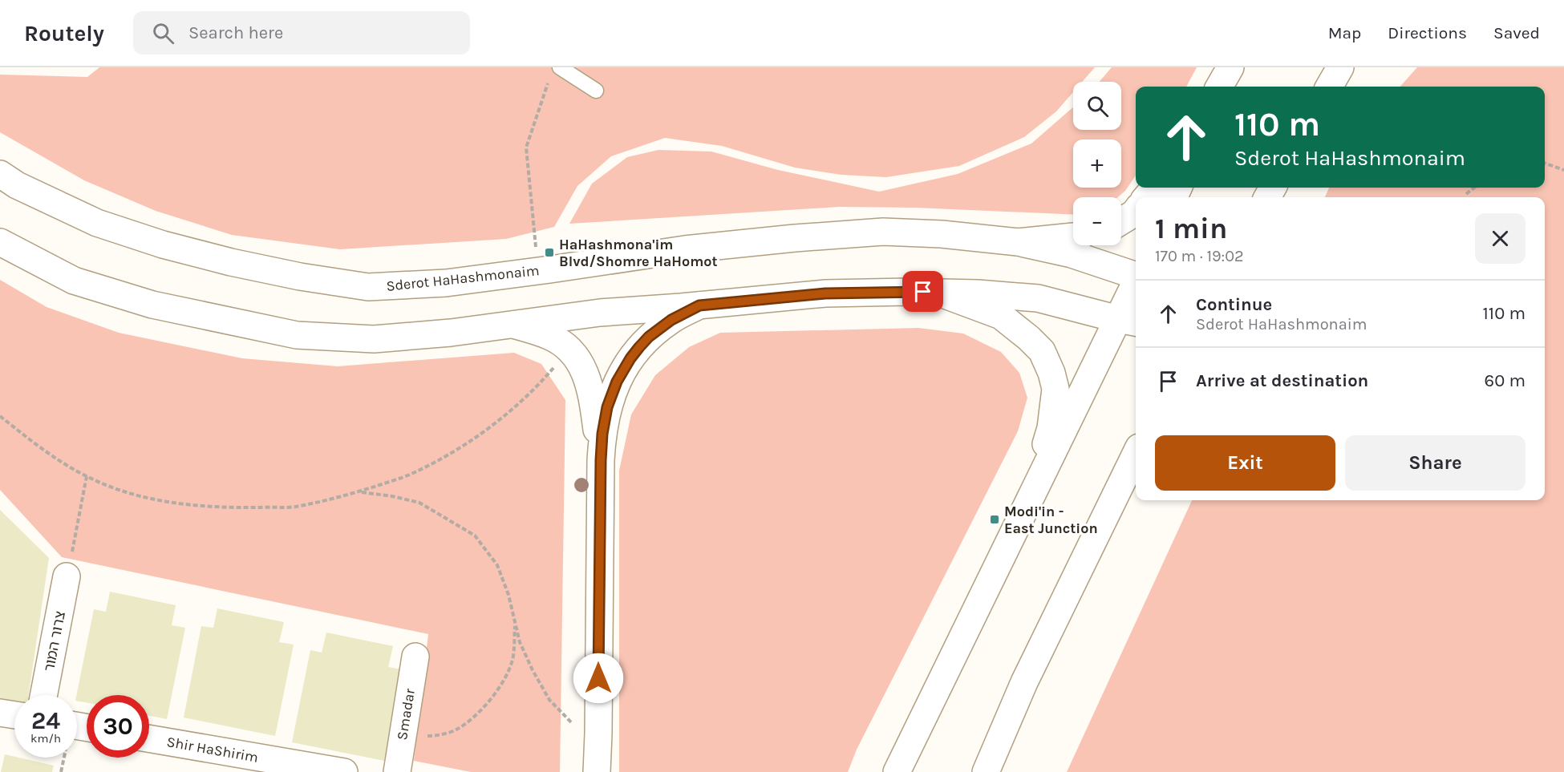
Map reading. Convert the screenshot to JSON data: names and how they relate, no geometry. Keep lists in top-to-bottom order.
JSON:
{
  "streets": {
    "main road": [
      "Sderot HaHashmonaim",
      "צרור המור",
      "Smadar",
      "Shir HaShirim"
    ]
  },
  "places": {
    "transit": ["HaHashmona'im Blvd/Shomre HaHomot", "Modi'in - East Junction"]
  },
  "page": {
    "header": "Routely",
    "search": "Search here",
    "nav": ["Map", "Directions", "Saved"],
    "map_buttons": ["+", "−"],
    "turn": ["110 m", "Sderot HaHashmonaim"],
    "heading": ["1 min", "170 m · 19:02"],
    "list": [
      {
        "name": "Continue",
        "note": "Sderot HaHashmonaim",
        "value": "110 m"
      },
      {
        "name": "Arrive at destination",
        "value": "60 m"
      }
    ],
    "buttons": ["Exit", "Share"],
    "speed": "24 km/h",
    "limit": "30"
  }
}
